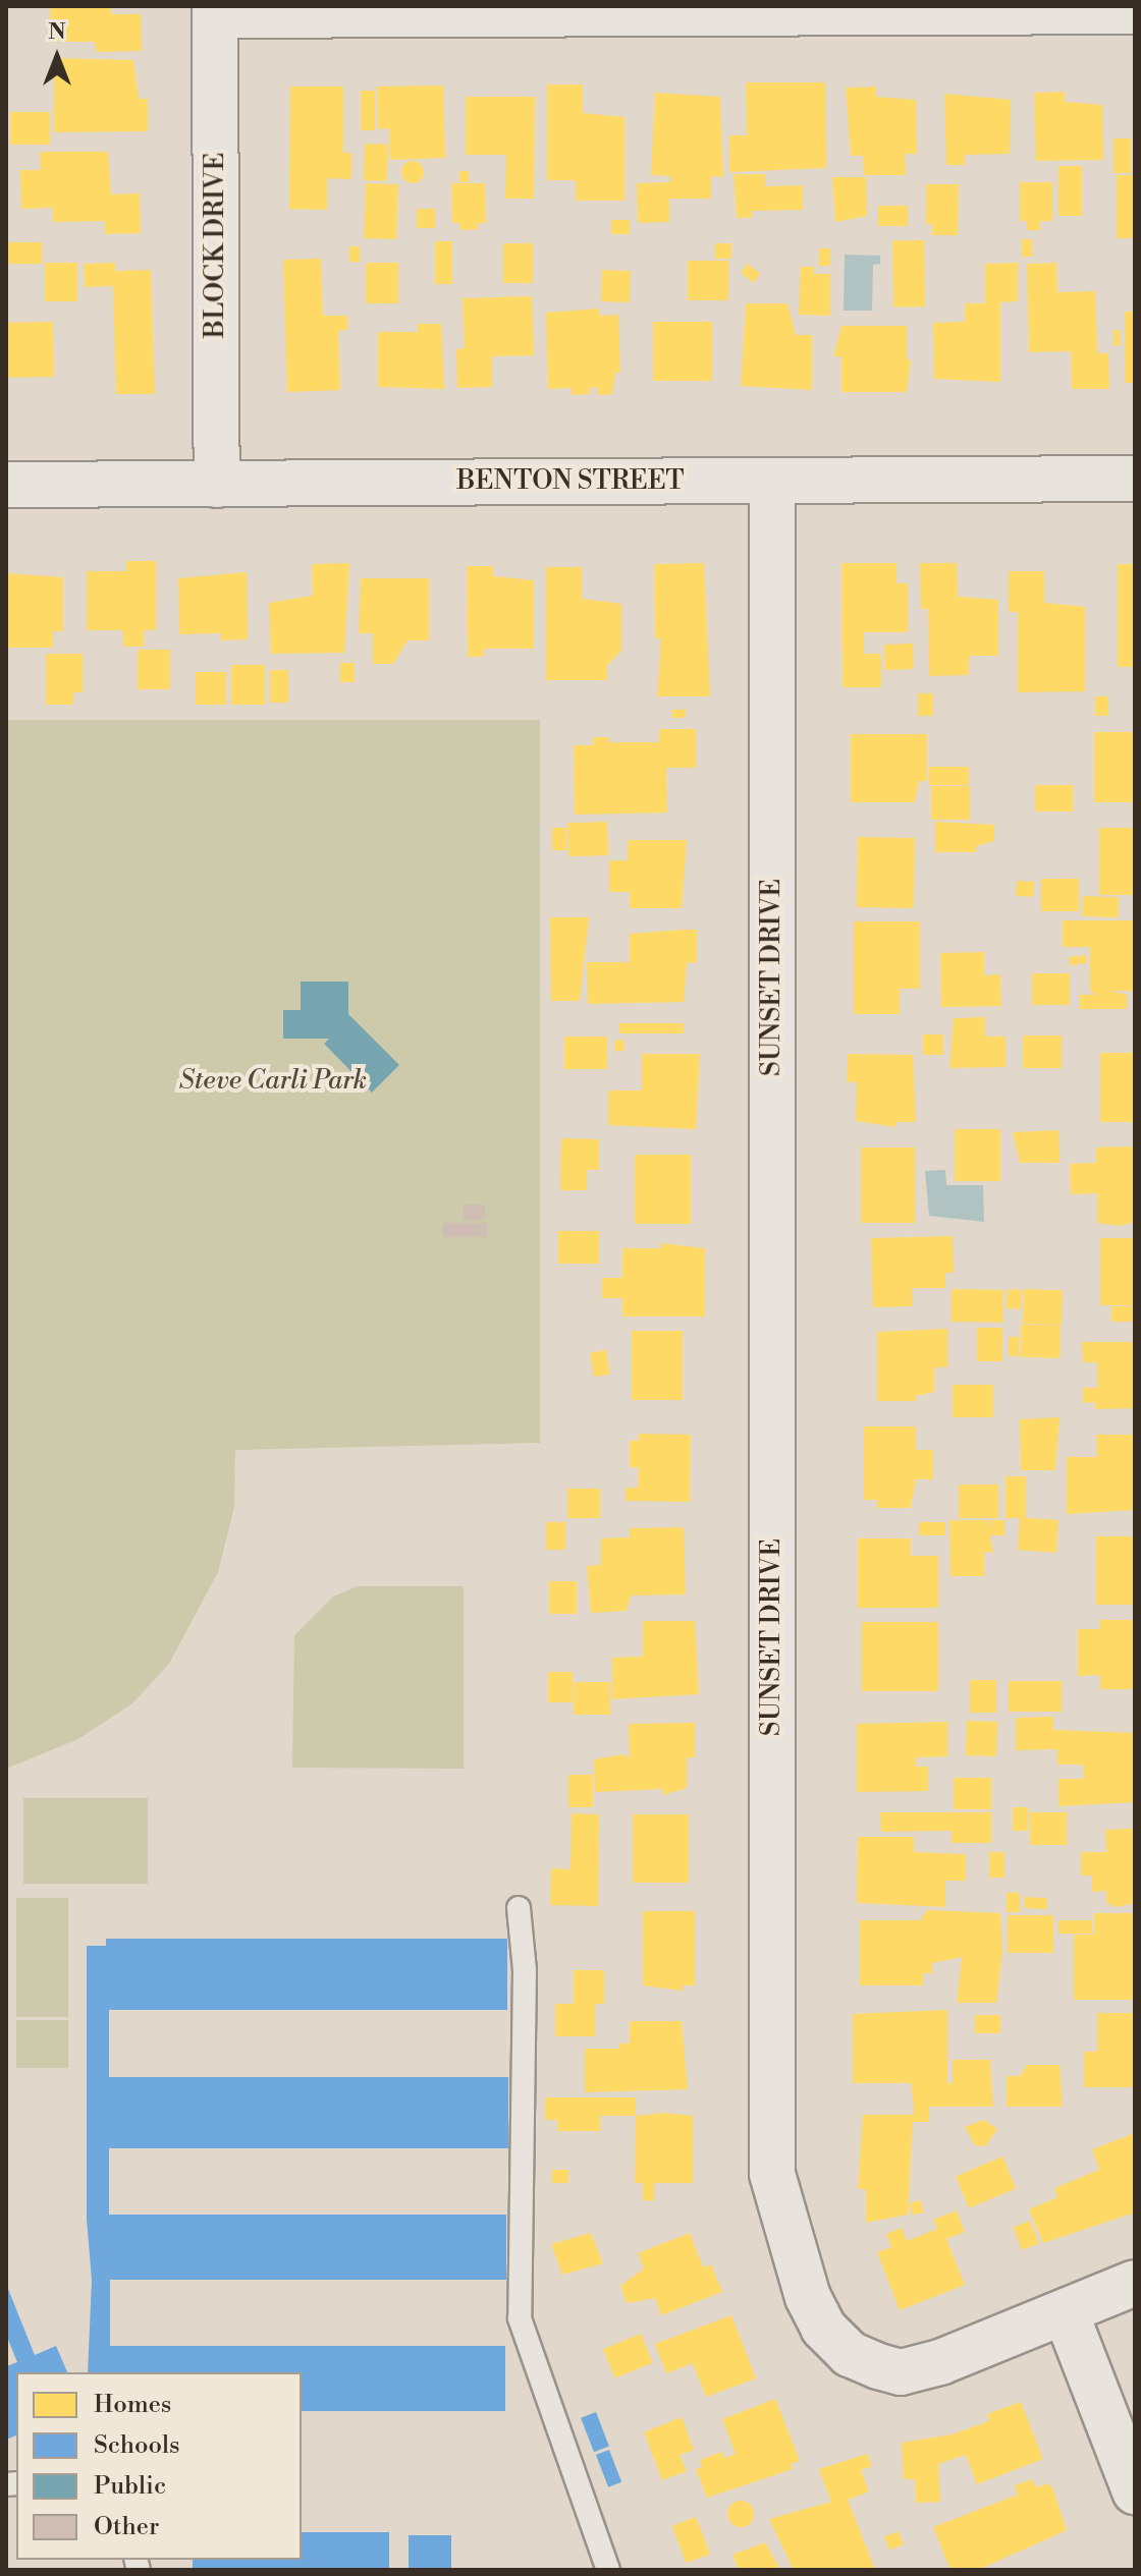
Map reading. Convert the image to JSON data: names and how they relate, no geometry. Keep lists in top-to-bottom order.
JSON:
{
  "streets": {
    "street": ["BLOCK DRIVE", "BENTON STREET", "SUNSET DRIVE"]
  },
  "crossings": [
    ["BLOCK DRIVE", "BENTON STREET"],
    ["BENTON STREET", "SUNSET DRIVE"]
  ],
  "parks": ["Steve Carli Park"],
  "legend": [
    "Homes",
    "Schools",
    "Public",
    "Other"
  ],
  "north": "top"
}
